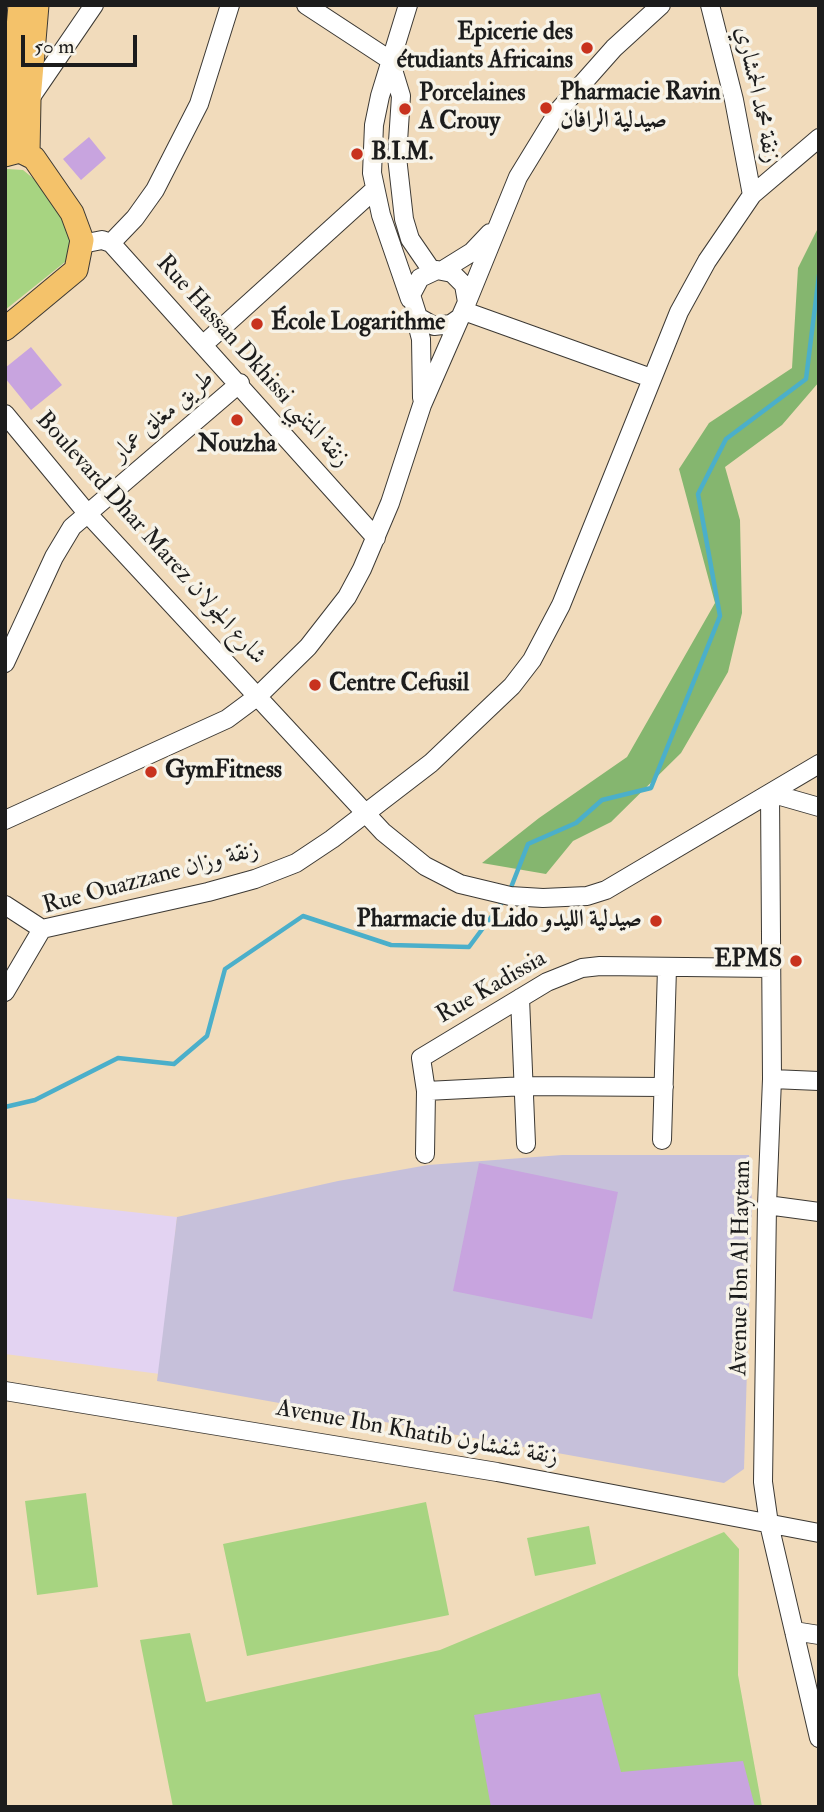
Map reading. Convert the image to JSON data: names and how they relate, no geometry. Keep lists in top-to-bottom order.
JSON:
{
  "streets": {
    "street": [
      "زنقة محمد الحمشاري",
      "Rue Hassan Dkhissi زنقة المتنبي",
      "طريق مغلق عمار",
      "Boulevard Dhar Marez شارع الجولان",
      "Rue Ouazzane زنقة وزان",
      "Rue Kadissia",
      "Avenue Ibn Al Haytam",
      "Avenue Ibn Khatib زنقة شفشاون"
    ]
  },
  "crossings": [
    ["زنقة محمد الحمشاري", "Rue Ouazzane زنقة وزان"],
    ["Rue Hassan Dkhissi زنقة المتنبي", "طريق مغلق عمار"],
    ["طريق مغلق عمار", "Boulevard Dhar Marez شارع الجولان"],
    ["Boulevard Dhar Marez شارع الجولان", "Rue Ouazzane زنقة وزان"],
    ["Boulevard Dhar Marez شارع الجولان", "Avenue Ibn Al Haytam"],
    ["Rue Kadissia", "Avenue Ibn Al Haytam"],
    ["Avenue Ibn Al Haytam", "Avenue Ibn Khatib زنقة شفشاون"]
  ],
  "places": [
    "Epicerie des étudiants Africains",
    "Pharmacie Ravin صيدلية الرافان",
    "Porcelaines A Crouy",
    "B.I.M.",
    "École Logarithme",
    "Nouzha",
    "Centre Cefusil",
    "GymFitness",
    "Pharmacie du Lido صيدلية الليدو",
    "EPMS"
  ],
  "scale_bar": "50 m"
}
